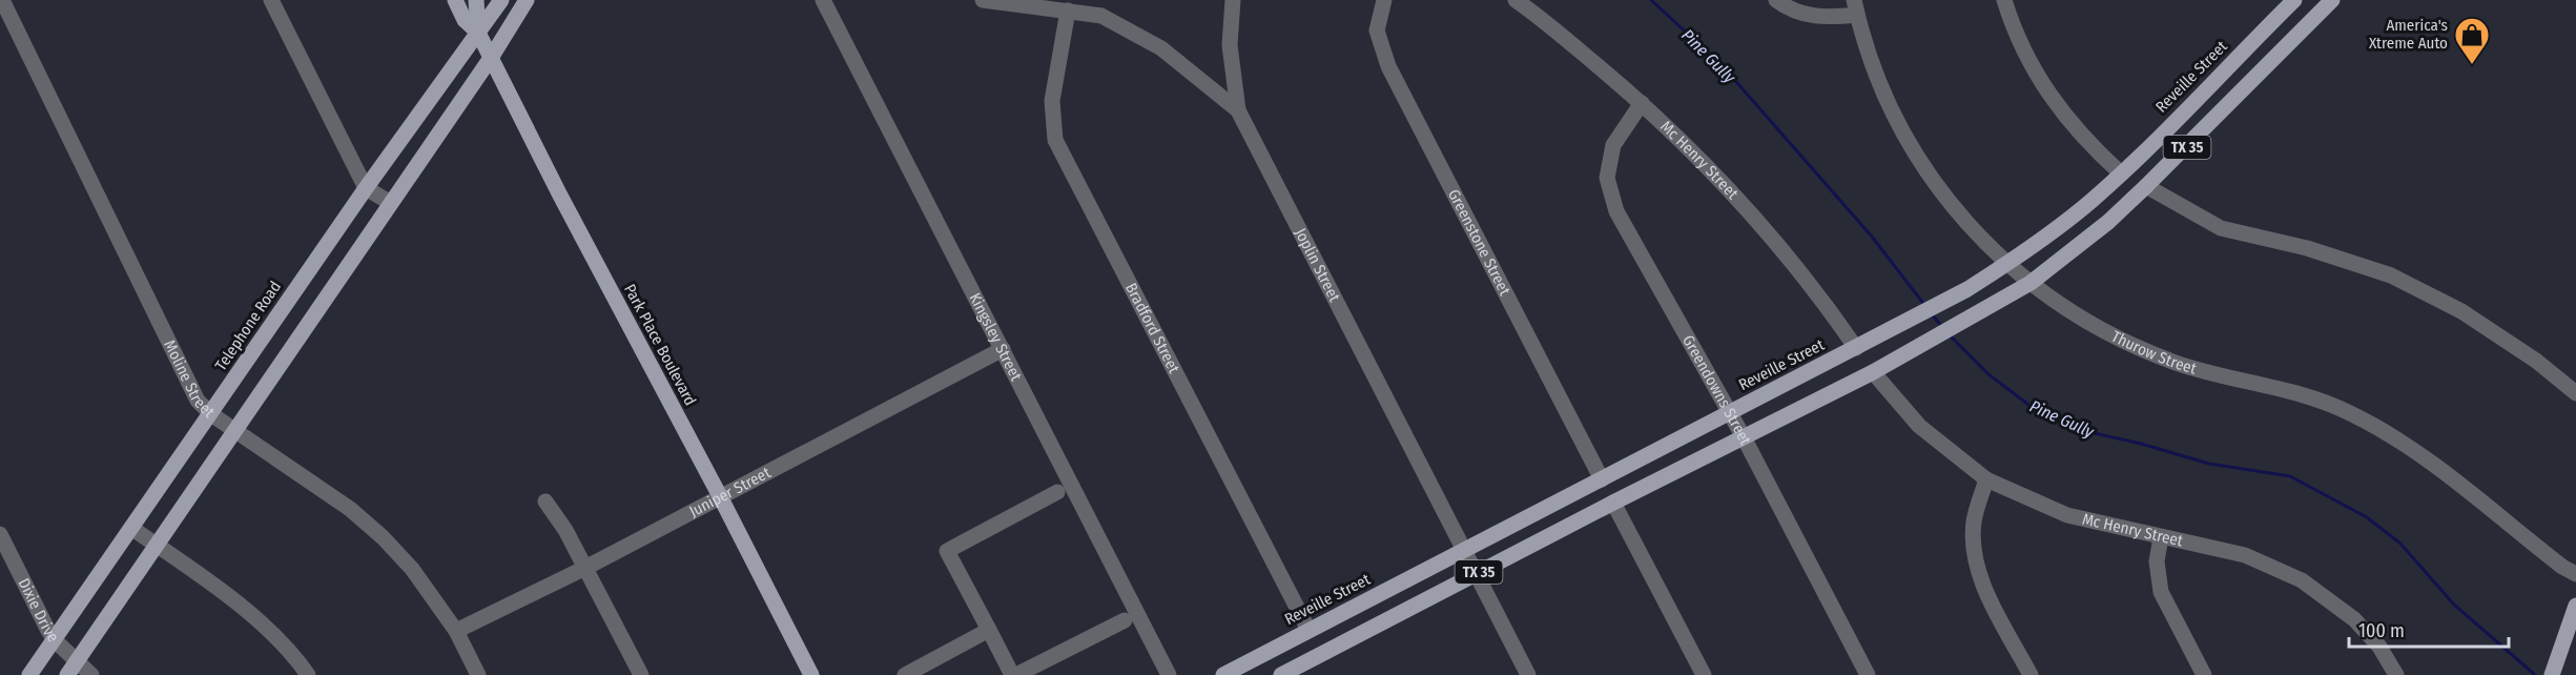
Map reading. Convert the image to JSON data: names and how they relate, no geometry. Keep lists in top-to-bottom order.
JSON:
{
  "streets": {
    "main road": [
      "Reveille Street",
      "TX 35",
      "Telephone Road",
      "Park Place Boulevard"
    ],
    "street": [
      "Mc Henry Street",
      "Greenstone Street",
      "Joplin Street",
      "Bradford Street",
      "Kingsley Street",
      "Thurow Street",
      "Moline Street",
      "Greendowns Street",
      "Juniper Street",
      "Dixie Drive"
    ]
  },
  "crossings": [
    ["Reveille Street", "Mc Henry Street"],
    ["Reveille Street", "Greenstone Street"],
    ["Reveille Street", "Joplin Street"],
    ["Reveille Street", "Bradford Street"],
    ["Reveille Street", "Thurow Street"],
    ["Reveille Street", "Greendowns Street"],
    ["TX 35", "Mc Henry Street"],
    ["TX 35", "Joplin Street"],
    ["TX 35", "Thurow Street"],
    ["TX 35", "Greendowns Street"],
    ["Mc Henry Street", "Greendowns Street"],
    ["Joplin Street", "Bradford Street"],
    ["Telephone Road", "Park Place Boulevard"],
    ["Telephone Road", "Moline Street"],
    ["Telephone Road", "Dixie Drive"],
    ["Kingsley Street", "Juniper Street"],
    ["Park Place Boulevard", "Juniper Street"],
    ["Moline Street", "Juniper Street"]
  ],
  "water": ["Pine Gully"],
  "places": {
    "shop": ["America's Xtreme Auto"]
  },
  "scale_bar": "100 m"
}
